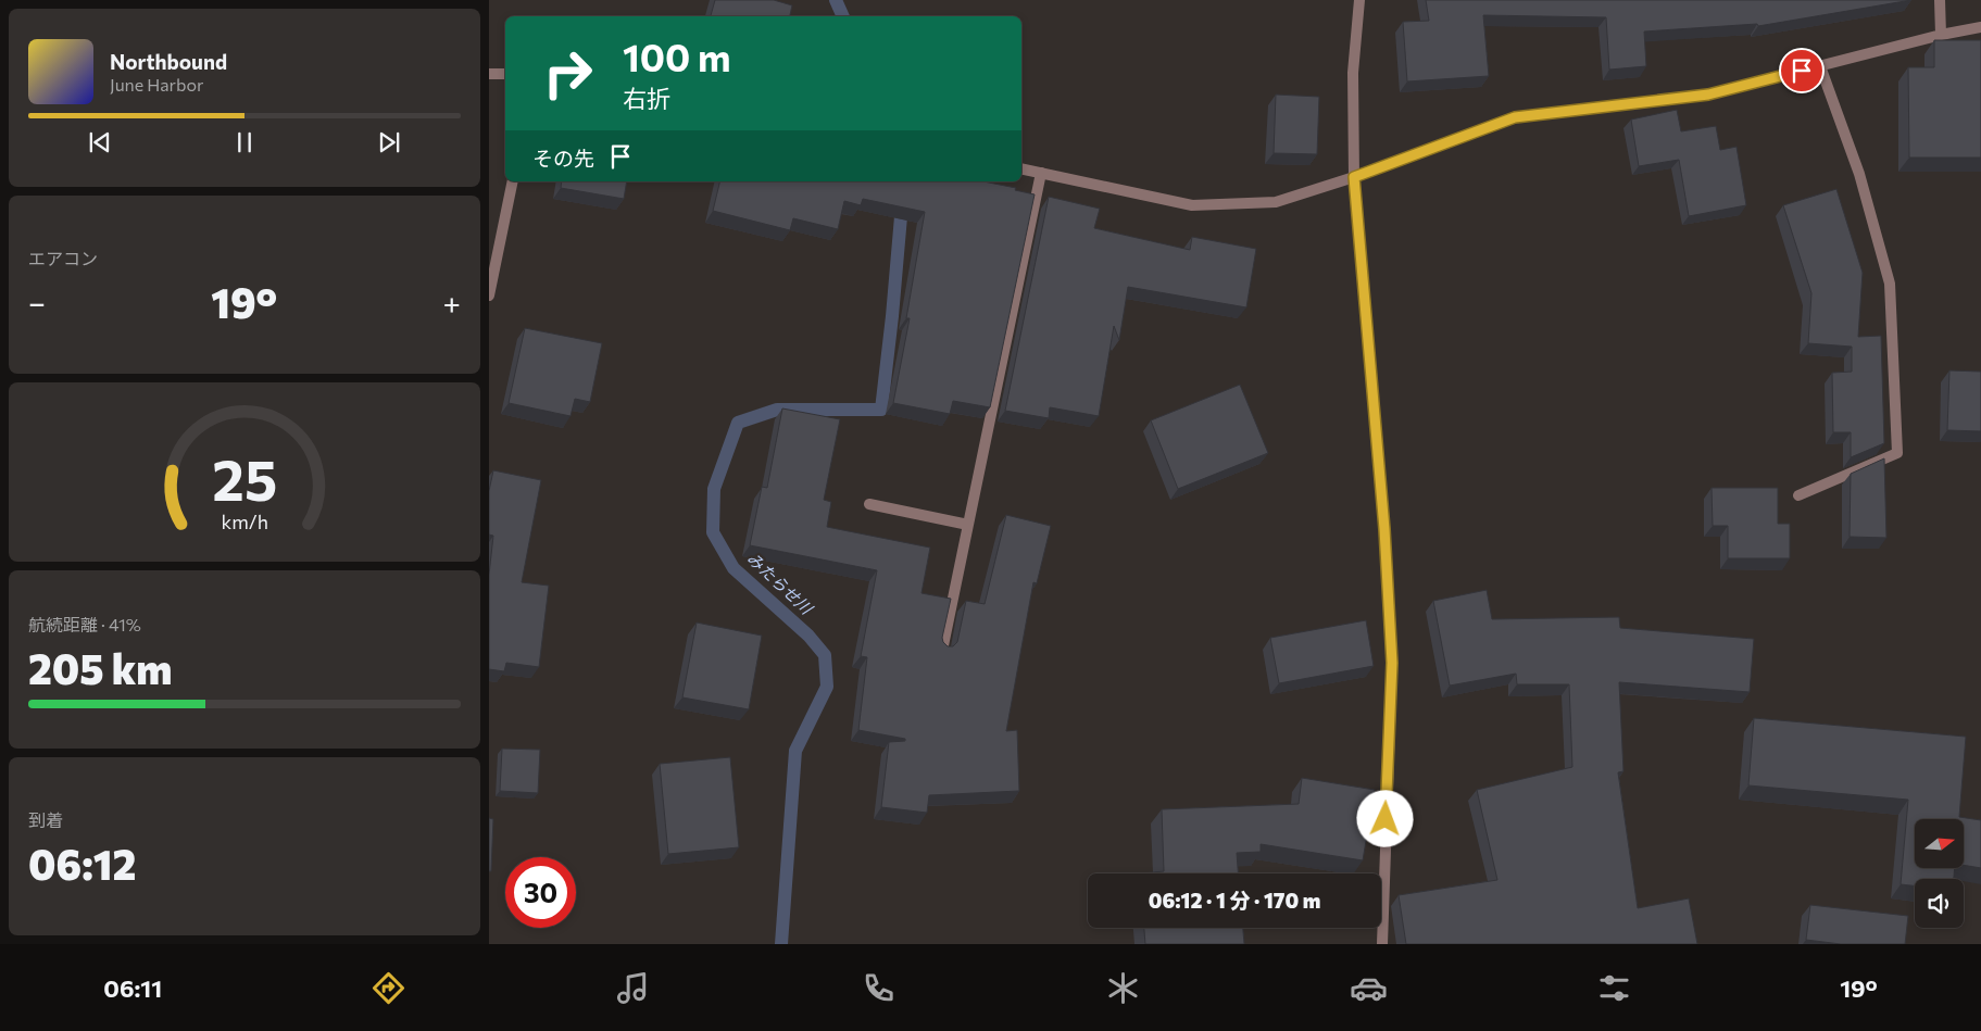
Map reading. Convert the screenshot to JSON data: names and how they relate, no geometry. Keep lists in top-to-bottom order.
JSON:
{
  "water": ["みたらせ川"],
  "north": "right",
  "page": {
    "turn": ["100 m", "右折"],
    "song": ["Northbound", "June Harbor"],
    "then": "その先",
    "tile": [
      "エアコン",
      ["航続距離 · 41%", "205 km"],
      ["到着", "06:12"]
    ],
    "heat": ["−", "19°", "+"],
    "limit": "30",
    "trip": "06:12 · 1 分 · 170 m",
    "tabs": ["06:11", "19°"],
    "gauge": ["25", "km/h"]
  }
}
